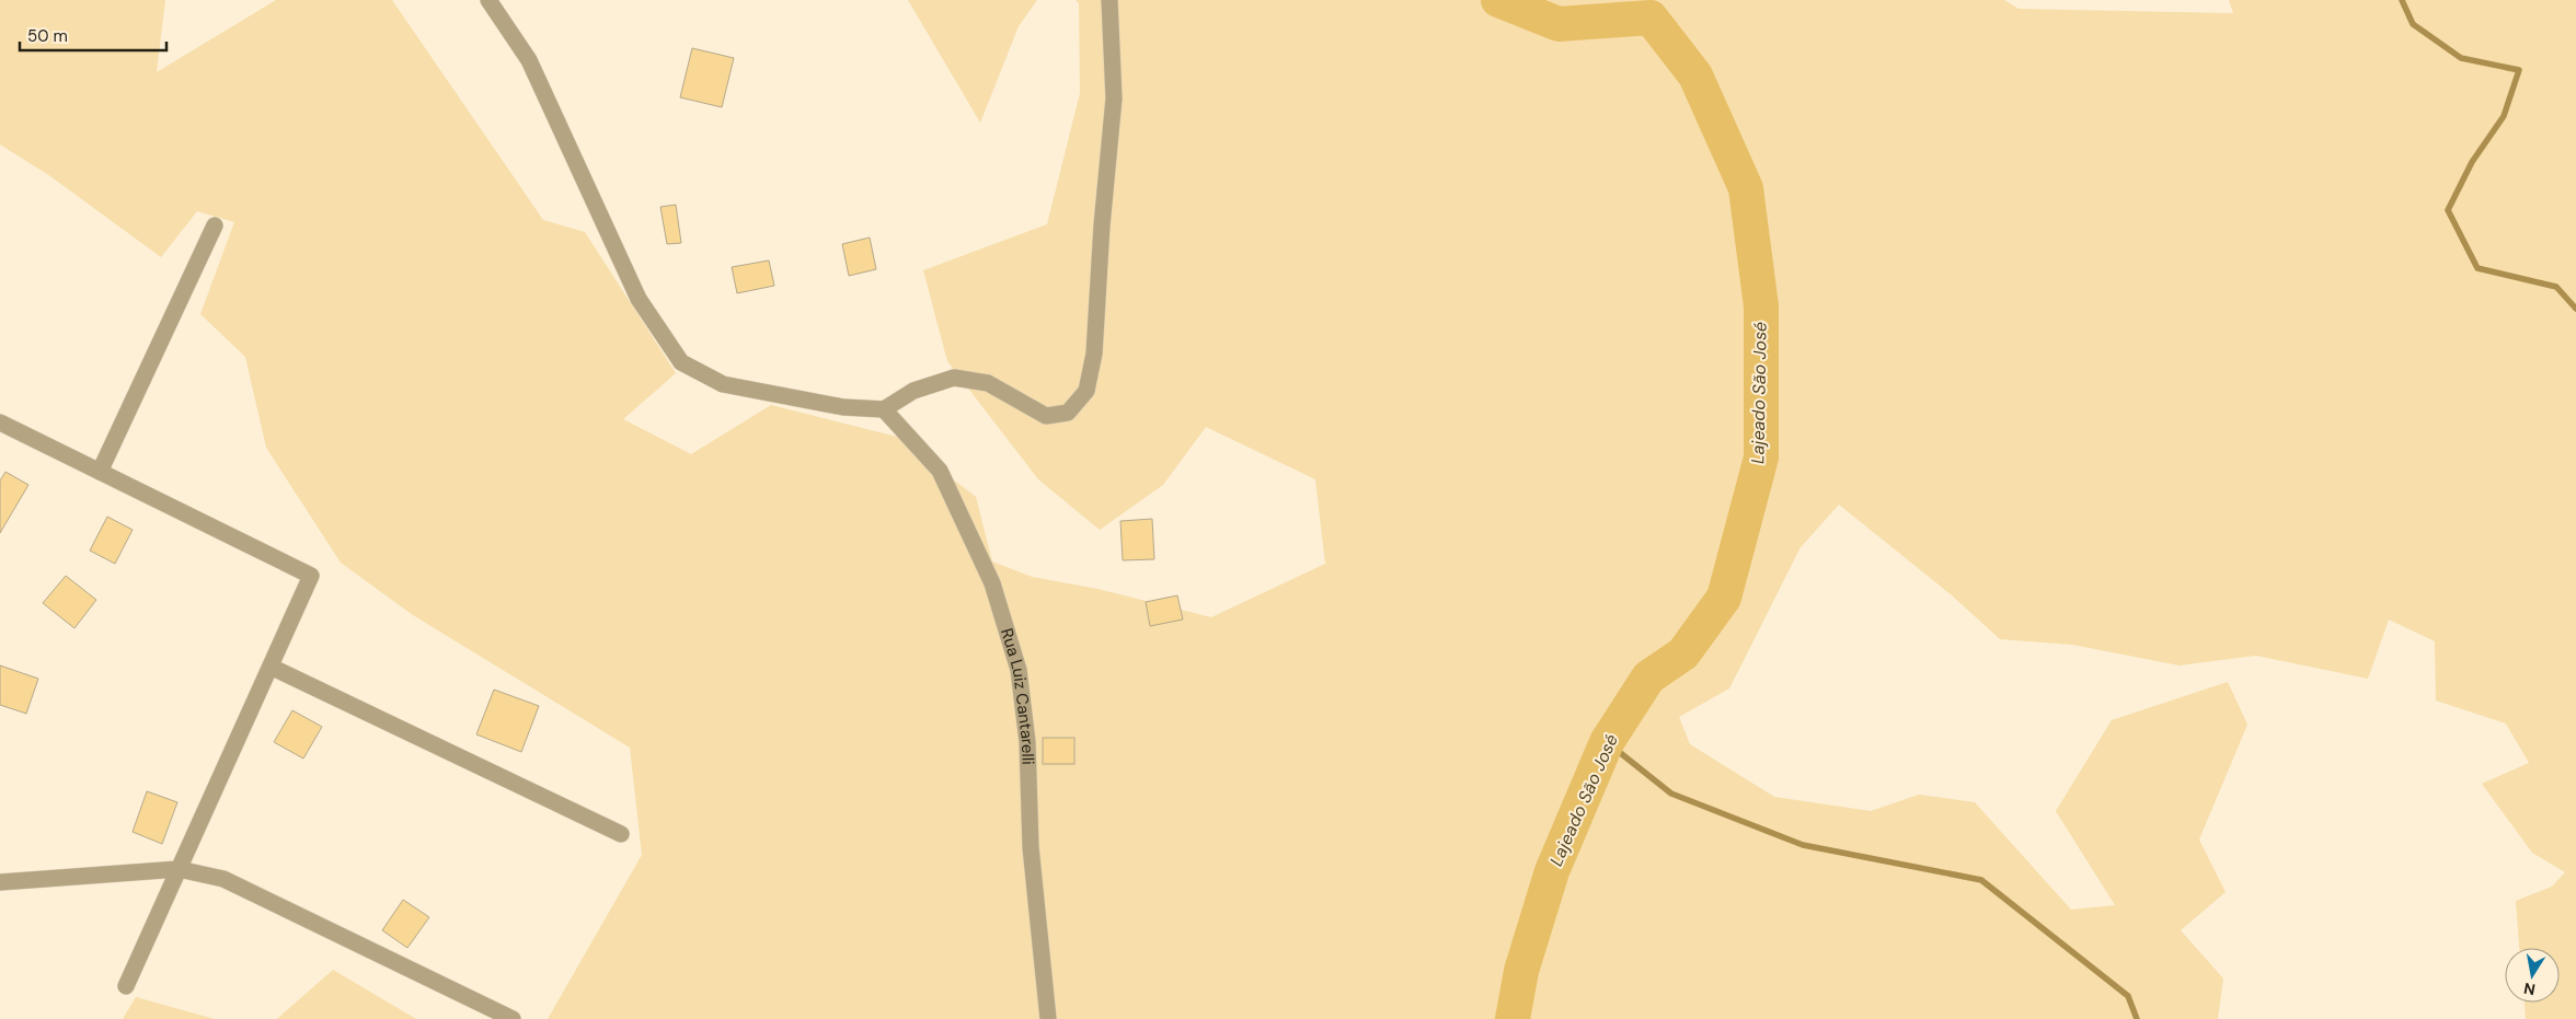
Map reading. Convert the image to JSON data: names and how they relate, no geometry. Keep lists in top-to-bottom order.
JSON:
{
  "streets": {
    "street": ["Rua Luiz Cantarelli"]
  },
  "water": ["Lajeado São José"],
  "scale_bar": "50 m",
  "north": "bottom"
}
